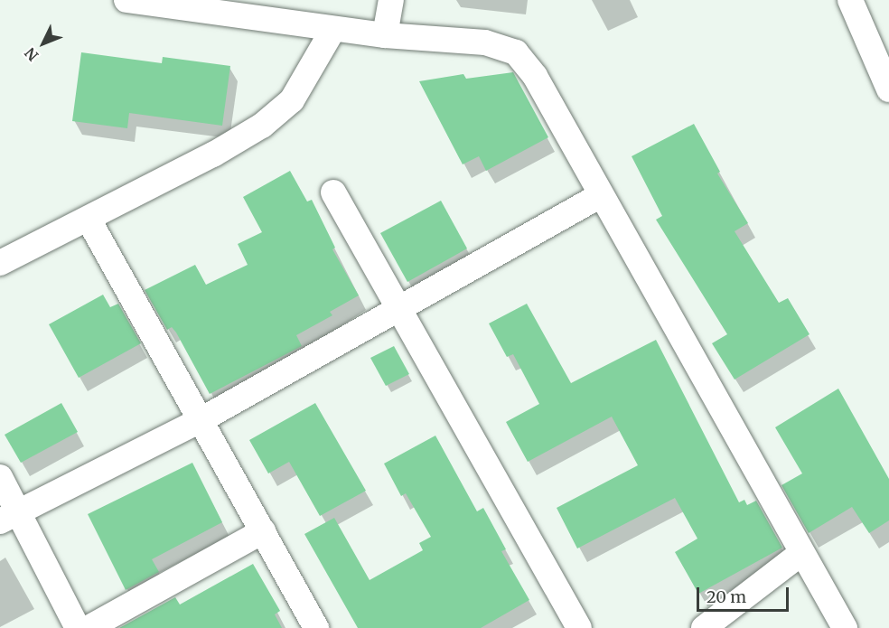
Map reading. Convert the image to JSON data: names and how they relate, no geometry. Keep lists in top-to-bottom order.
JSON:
{
  "scale_bar": "20 m",
  "north": "bottom left"
}
